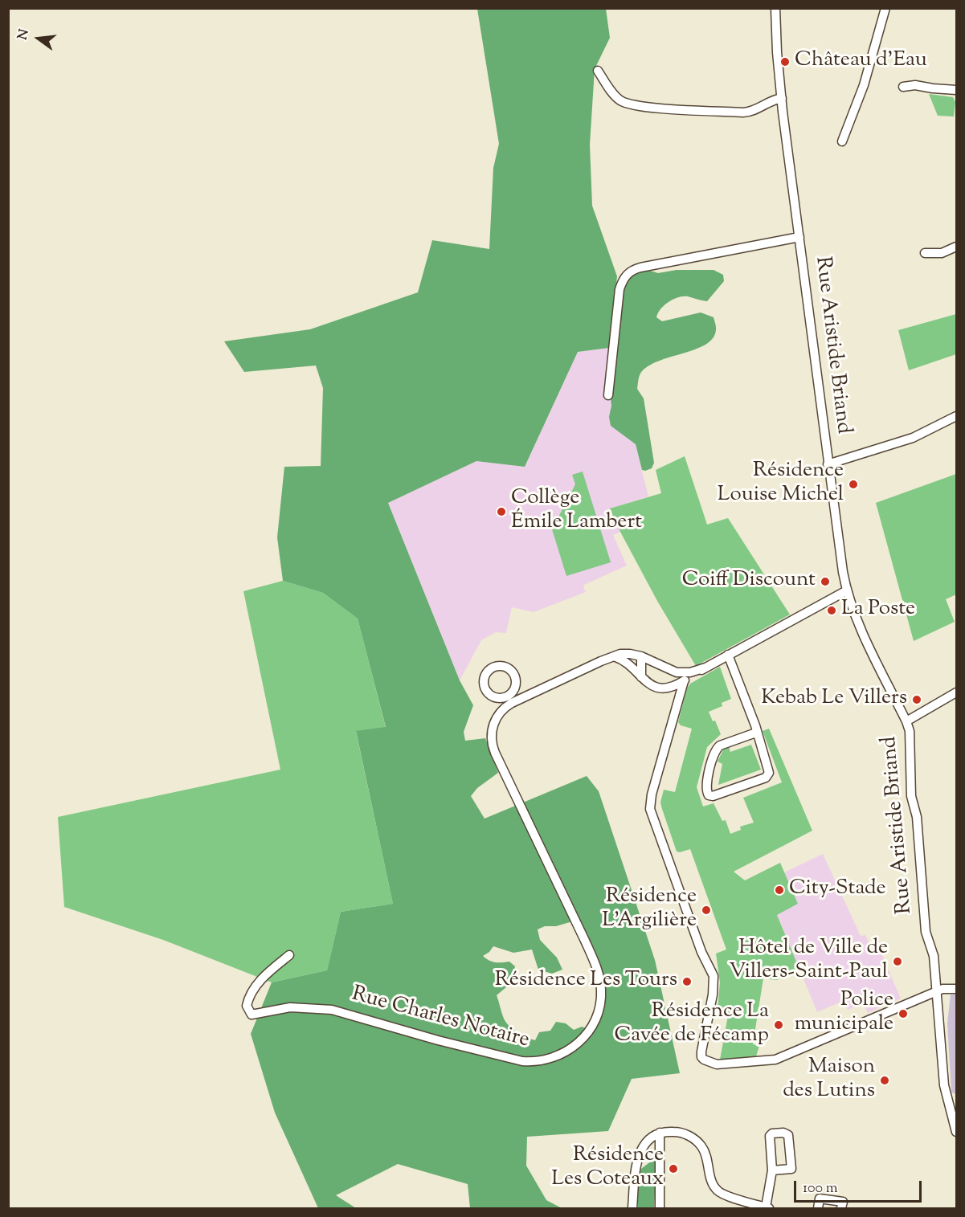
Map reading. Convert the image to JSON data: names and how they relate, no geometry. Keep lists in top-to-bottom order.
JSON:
{
  "streets": {
    "street": ["Rue Aristide Briand", "Rue Charles Notaire"]
  },
  "crossings": [
    ["Rue Aristide Briand", "Rue Charles Notaire"]
  ],
  "places": [
    "Château d'Eau",
    "Résidence Louise Michel",
    "Collège Émile Lambert",
    "Coiff Discount",
    "La Poste",
    "Kebab Le Villers",
    "City-Stade",
    "Résidence L’Argilière",
    "Hôtel de Ville de Villers-Saint-Paul",
    "Résidence Les Tours",
    "Police municipale",
    "Résidence La Cavée de Fécamp",
    "Maison des Lutins",
    "Résidence Les Coteaux"
  ],
  "scale_bar": "100 m",
  "north": "left"
}
